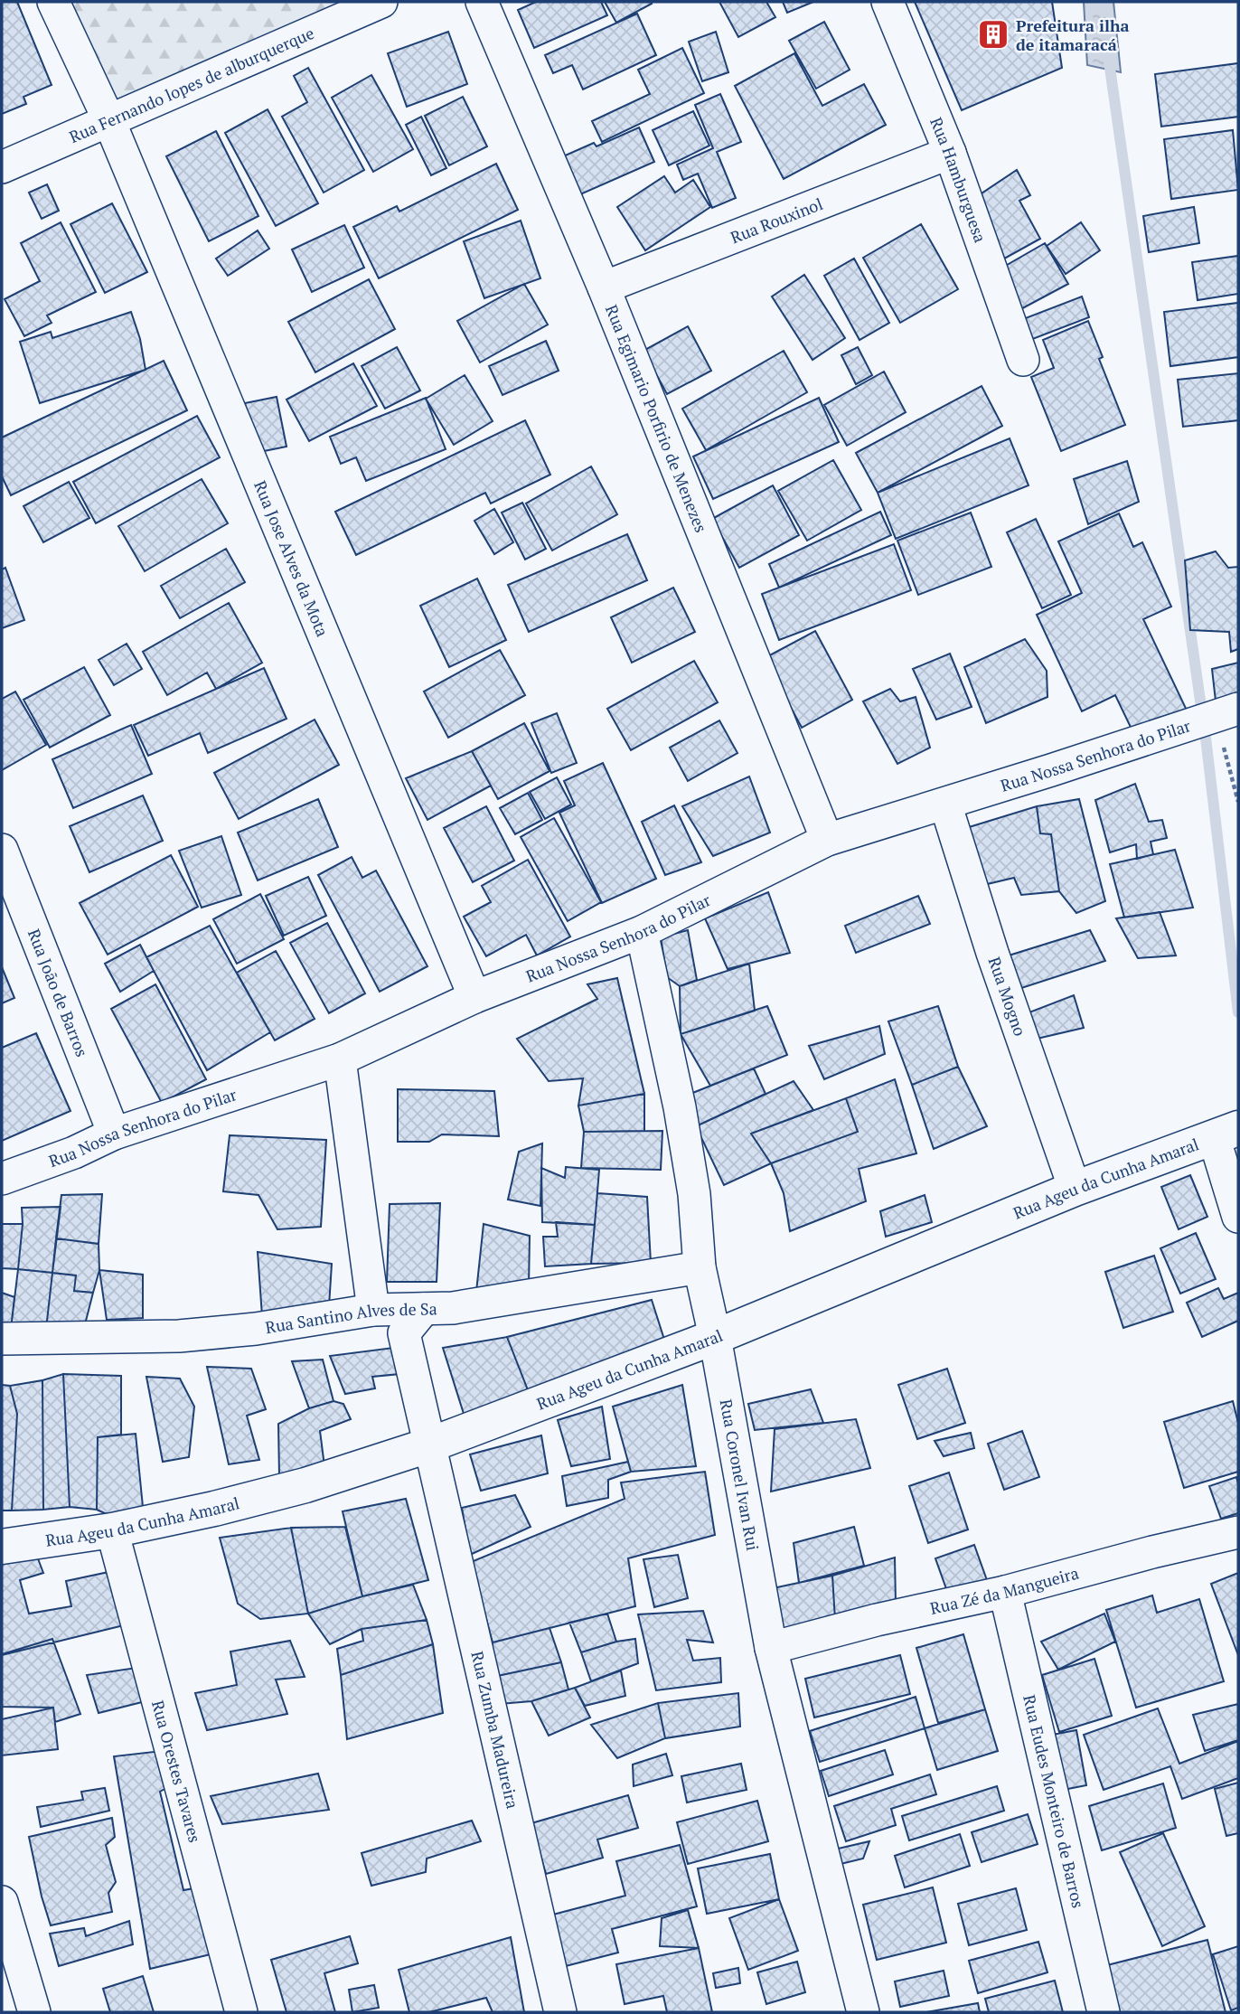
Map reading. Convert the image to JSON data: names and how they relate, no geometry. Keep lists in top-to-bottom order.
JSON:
{
  "streets": {
    "street": [
      "Rua Fernando lopes de alburquerque",
      "Rua Hamburguesa",
      "Rua Rouxinol",
      "Rua Egimario Porfirio de Menezes",
      "Rua Jose Alves da Mota",
      "Rua Nossa Senhora do Pilar",
      "Rua João de Barros",
      "Rua Mogno",
      "Rua Ageu da Cunha Amaral",
      "Rua Santino Alves de Sa",
      "Rua Coronel Ivan Rui",
      "Rua Zé da Mangueira",
      "Rua Zumba Madureira",
      "Rua Orestes Tavares",
      "Rua Eudes Monteiro de Barros"
    ]
  },
  "crossings": [
    ["Rua Fernando lopes de alburquerque", "Rua Jose Alves da Mota"],
    ["Rua Hamburguesa", "Rua Rouxinol"],
    ["Rua Rouxinol", "Rua Egimario Porfirio de Menezes"],
    ["Rua Egimario Porfirio de Menezes", "Rua Nossa Senhora do Pilar"],
    ["Rua Jose Alves da Mota", "Rua Nossa Senhora do Pilar"],
    ["Rua Nossa Senhora do Pilar", "Rua João de Barros"],
    ["Rua Nossa Senhora do Pilar", "Rua Mogno"],
    ["Rua Nossa Senhora do Pilar", "Rua Coronel Ivan Rui"],
    ["Rua Mogno", "Rua Ageu da Cunha Amaral"],
    ["Rua Ageu da Cunha Amaral", "Rua Coronel Ivan Rui"],
    ["Rua Ageu da Cunha Amaral", "Rua Zumba Madureira"],
    ["Rua Ageu da Cunha Amaral", "Rua Orestes Tavares"],
    ["Rua Santino Alves de Sa", "Rua Coronel Ivan Rui"],
    ["Rua Santino Alves de Sa", "Rua Zumba Madureira"],
    ["Rua Coronel Ivan Rui", "Rua Zé da Mangueira"],
    ["Rua Zé da Mangueira", "Rua Eudes Monteiro de Barros"]
  ],
  "places": {
    "building": ["Prefeitura ilha de itamaracá"]
  }
}
